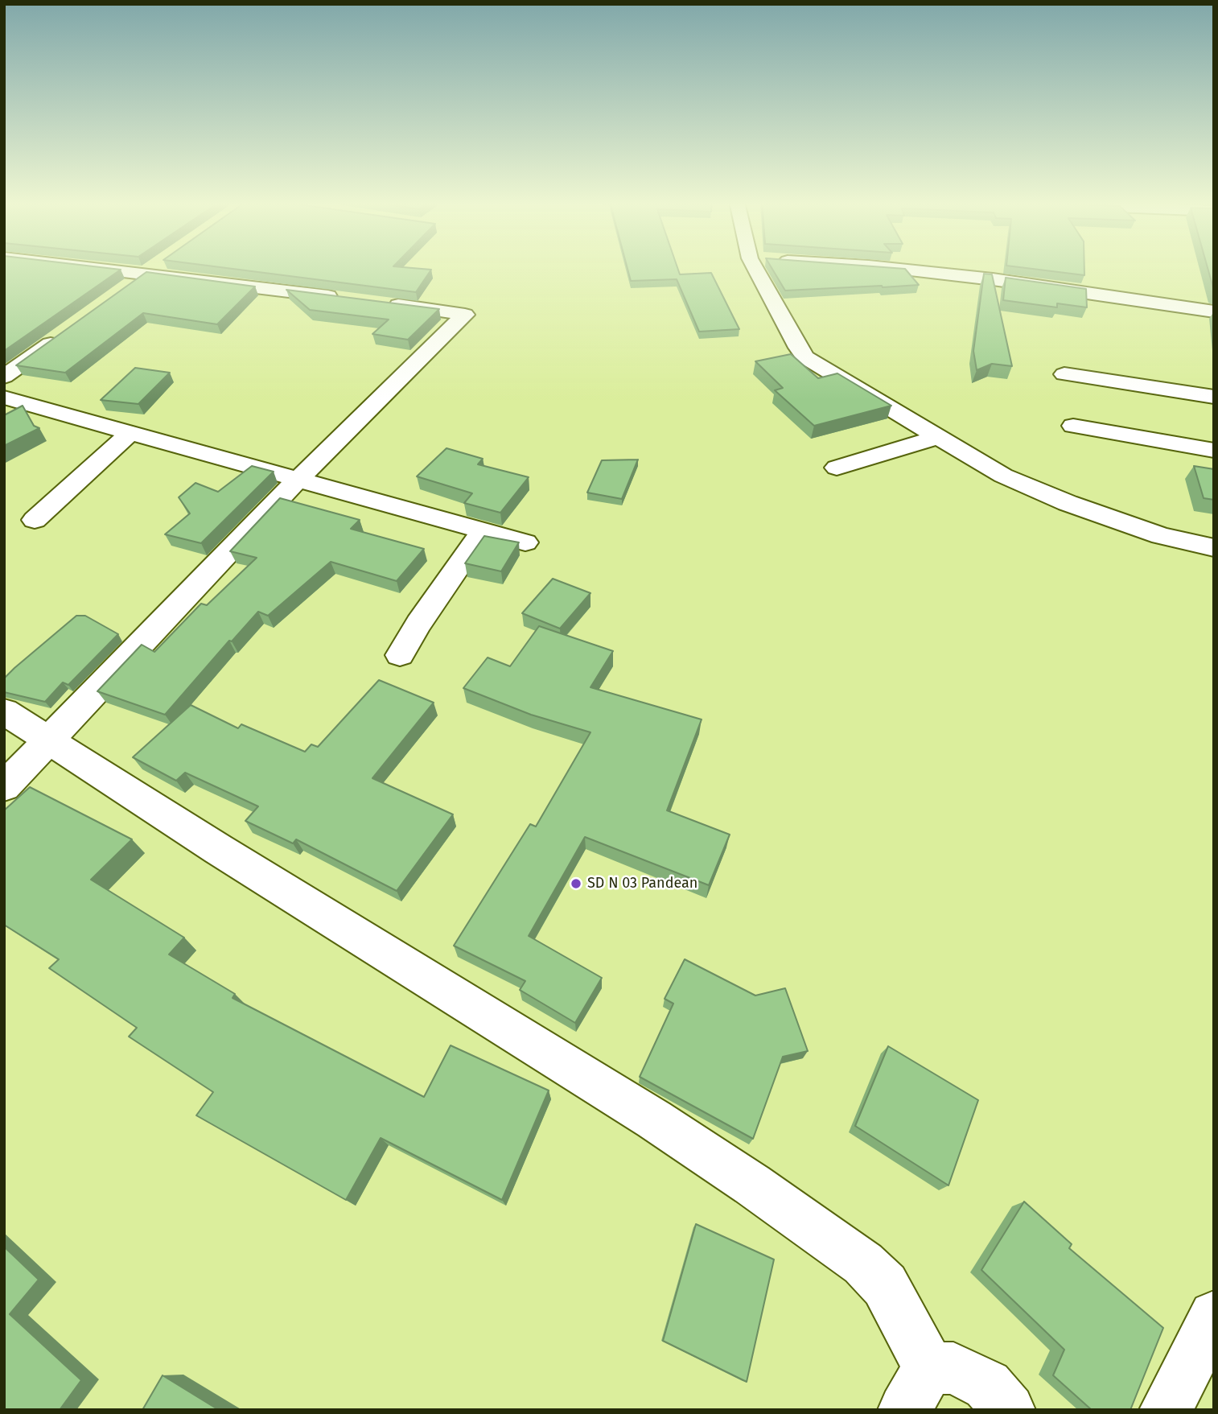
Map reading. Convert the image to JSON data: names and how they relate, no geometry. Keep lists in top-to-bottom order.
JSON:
{
  "places": ["SD N 03 Pandean"]
}
